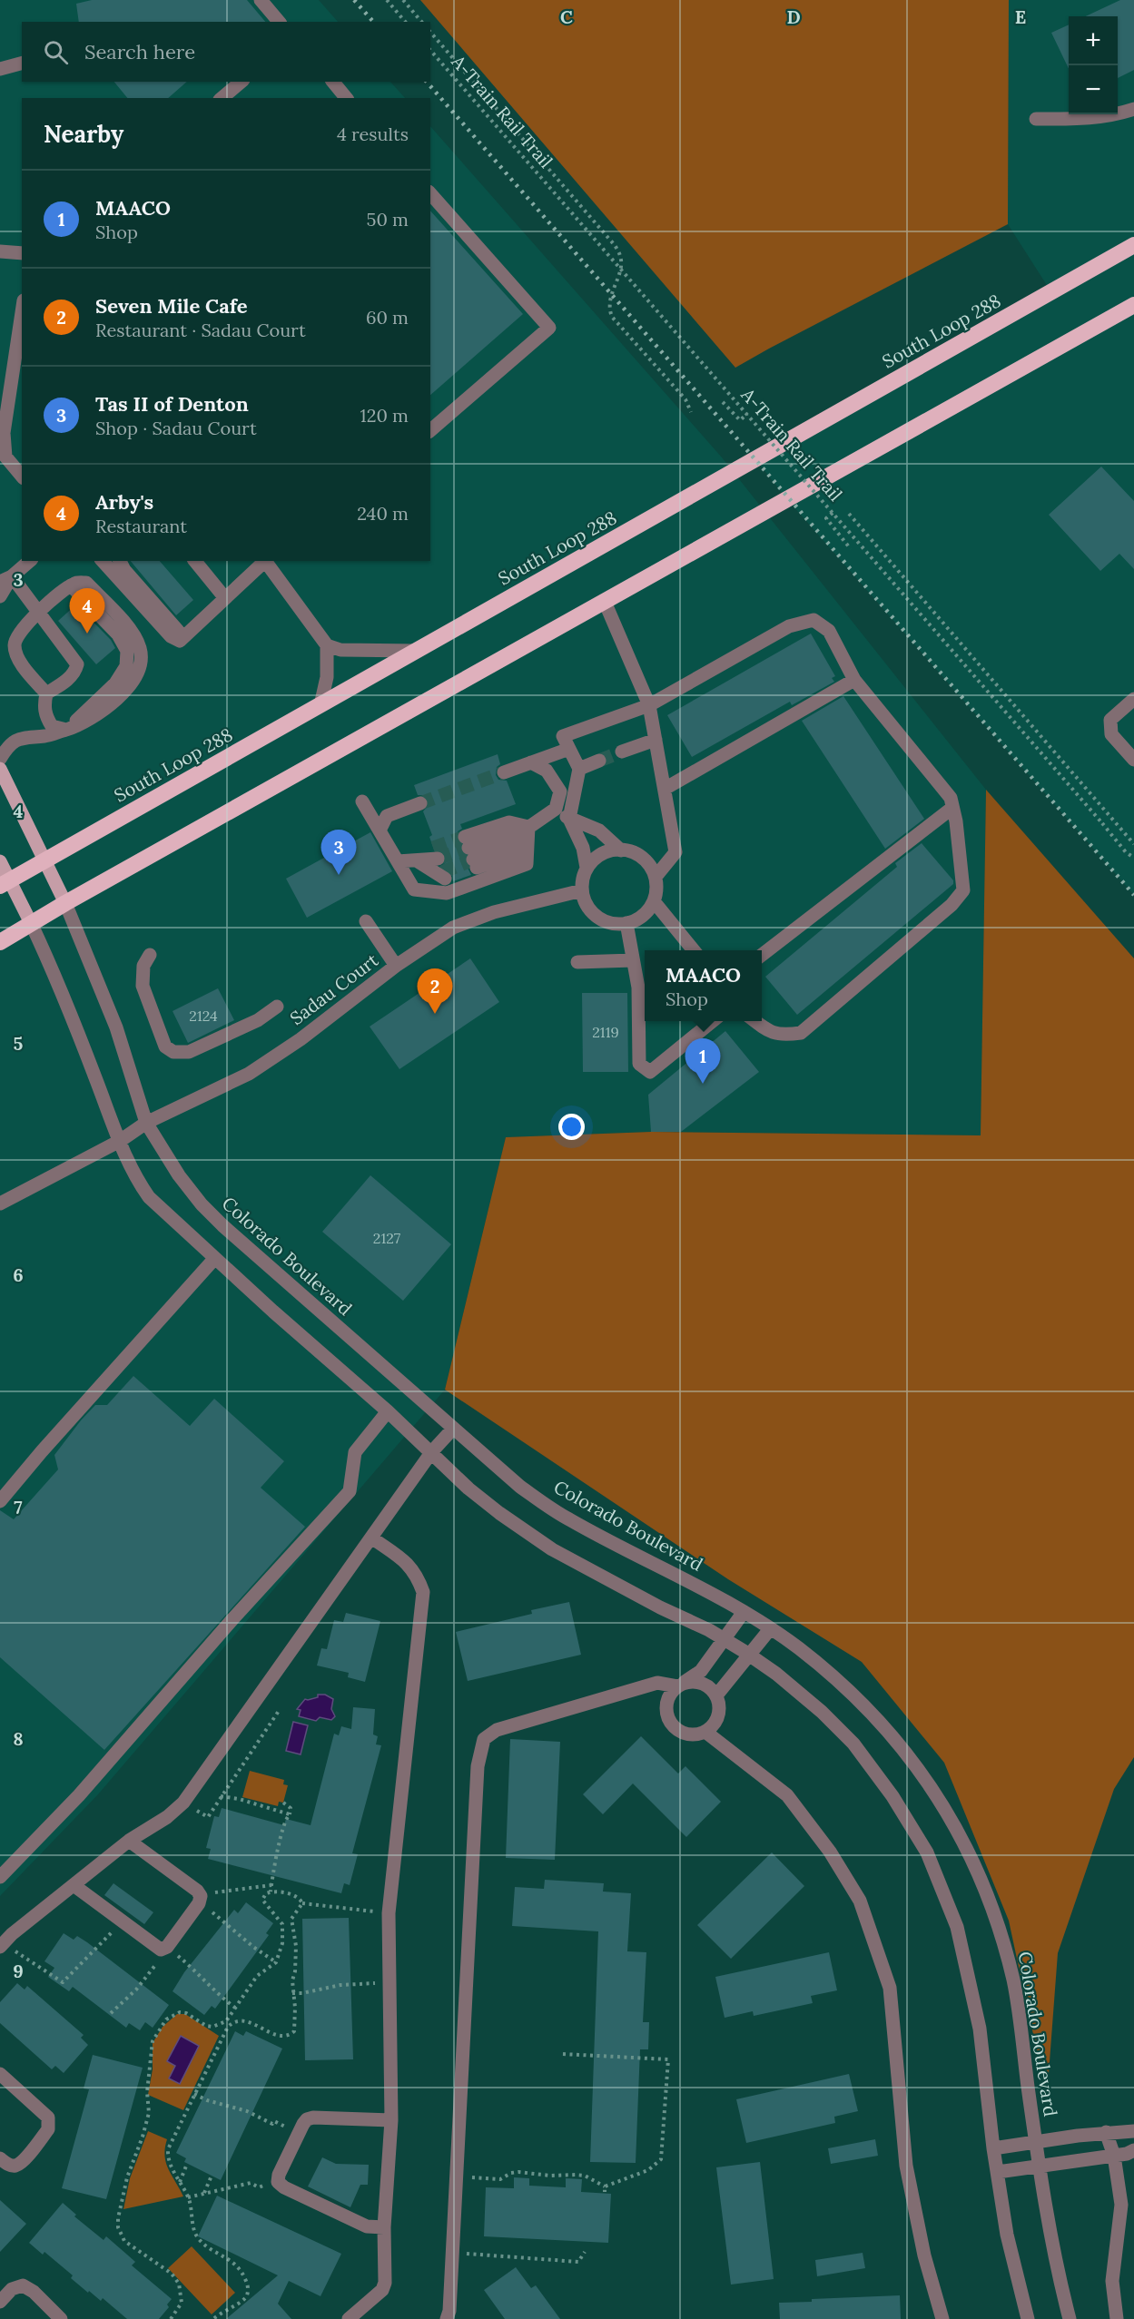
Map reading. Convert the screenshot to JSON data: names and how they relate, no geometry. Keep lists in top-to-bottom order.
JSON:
{
  "streets": {
    "highway": ["South Loop 288"],
    "main road": ["Colorado Boulevard"],
    "street": ["Sadau Court"],
    "path": ["A-Train Rail Trail"]
  },
  "crossings": [
    ["South Loop 288", "Colorado Boulevard"],
    ["Sadau Court", "Colorado Boulevard"]
  ],
  "house_numbers": ["2124", "2119", "2127"],
  "page": {
    "map_buttons": ["+", "−"],
    "search": "Search here",
    "heading": ["Nearby", "4 results"],
    "list": [
      {
        "mark": "1",
        "name": "MAACO",
        "note": "Shop",
        "value": "50 m"
      },
      {
        "mark": "2",
        "name": "Seven Mile Cafe",
        "note": "Restaurant · Sadau Court",
        "value": "60 m"
      },
      {
        "mark": "3",
        "name": "Tas II of Denton",
        "note": "Shop · Sadau Court",
        "value": "120 m"
      },
      {
        "mark": "4",
        "name": "Arby's",
        "note": "Restaurant",
        "value": "240 m"
      }
    ],
    "pins": [
      "4",
      "3",
      "2",
      "1"
    ],
    "popup": ["MAACO", "Shop"]
  },
  "grid": {
    "columns": ["C", "D", "E"],
    "rows": [
      "3",
      "4",
      "5",
      "6",
      "7",
      "8",
      "9"
    ]
  }
}
